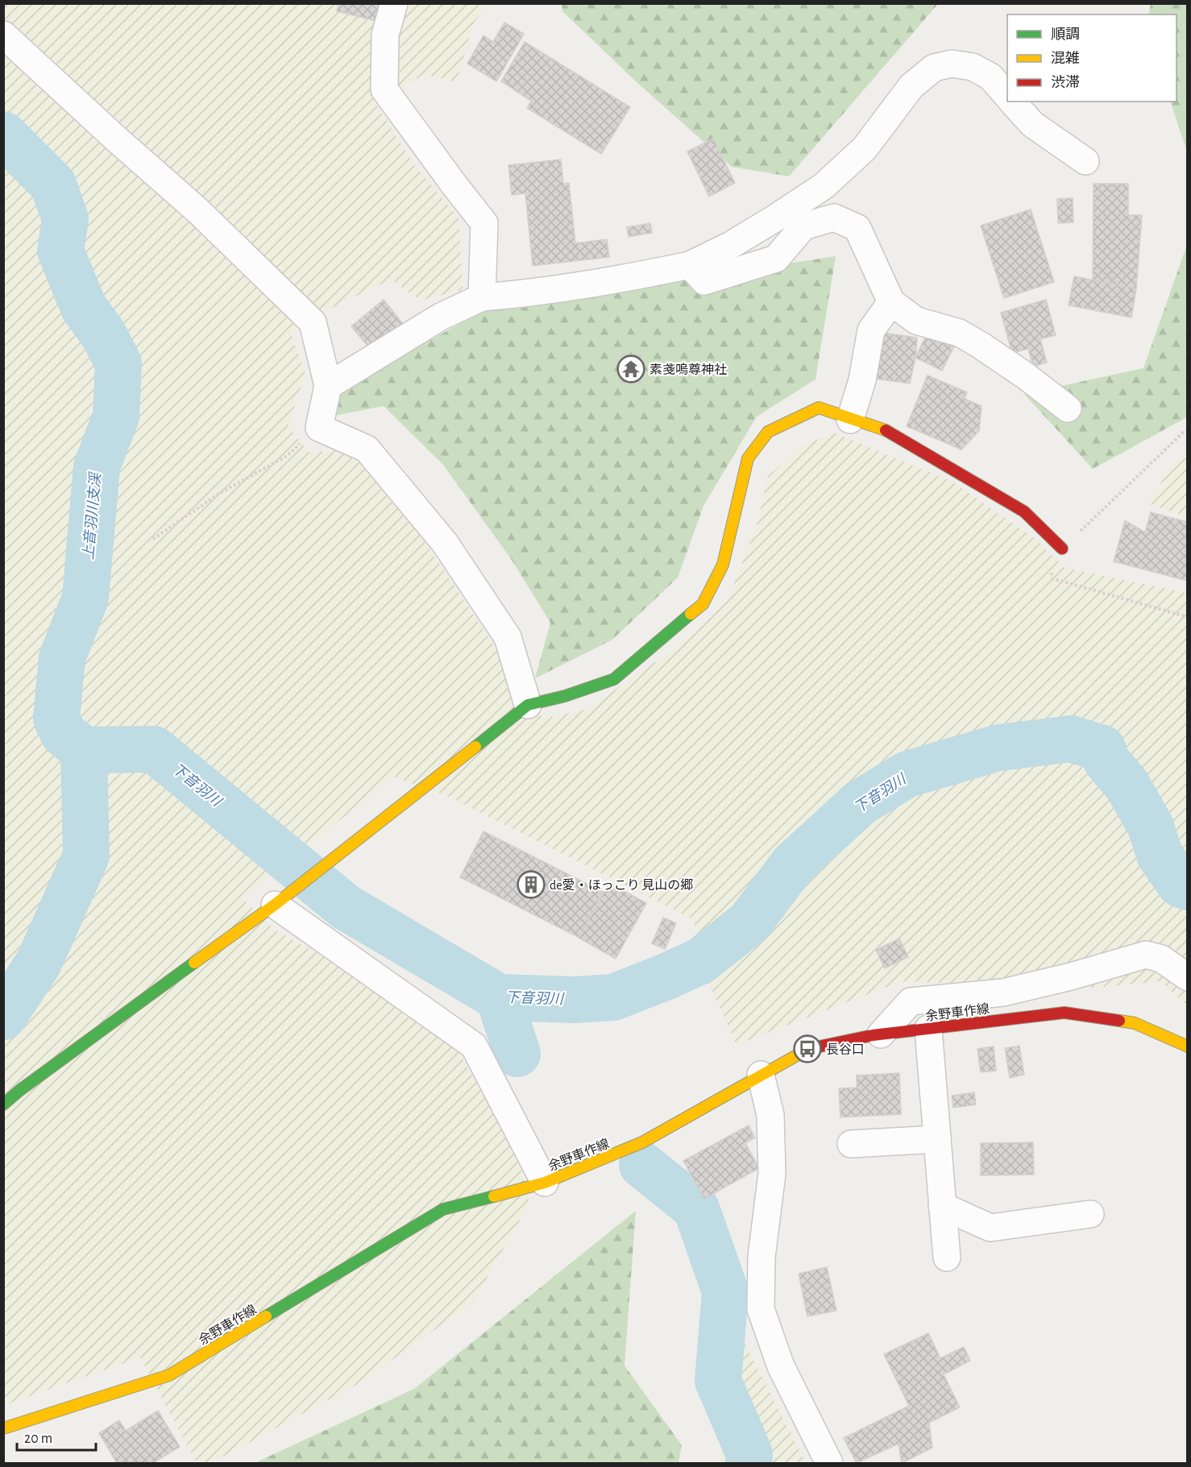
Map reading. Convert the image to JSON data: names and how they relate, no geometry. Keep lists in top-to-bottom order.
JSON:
{
  "streets": {
    "street": ["余野車作線"]
  },
  "water": ["上音羽川支渓", "下音羽川"],
  "places": {
    "temple": ["素戔嗚尊神社"],
    "building": ["de愛・ほっこり 見山の郷"],
    "bus stop": ["長谷口"]
  },
  "legend": ["順調", "混雑", "渋滞"],
  "scale_bar": "20 m"
}
